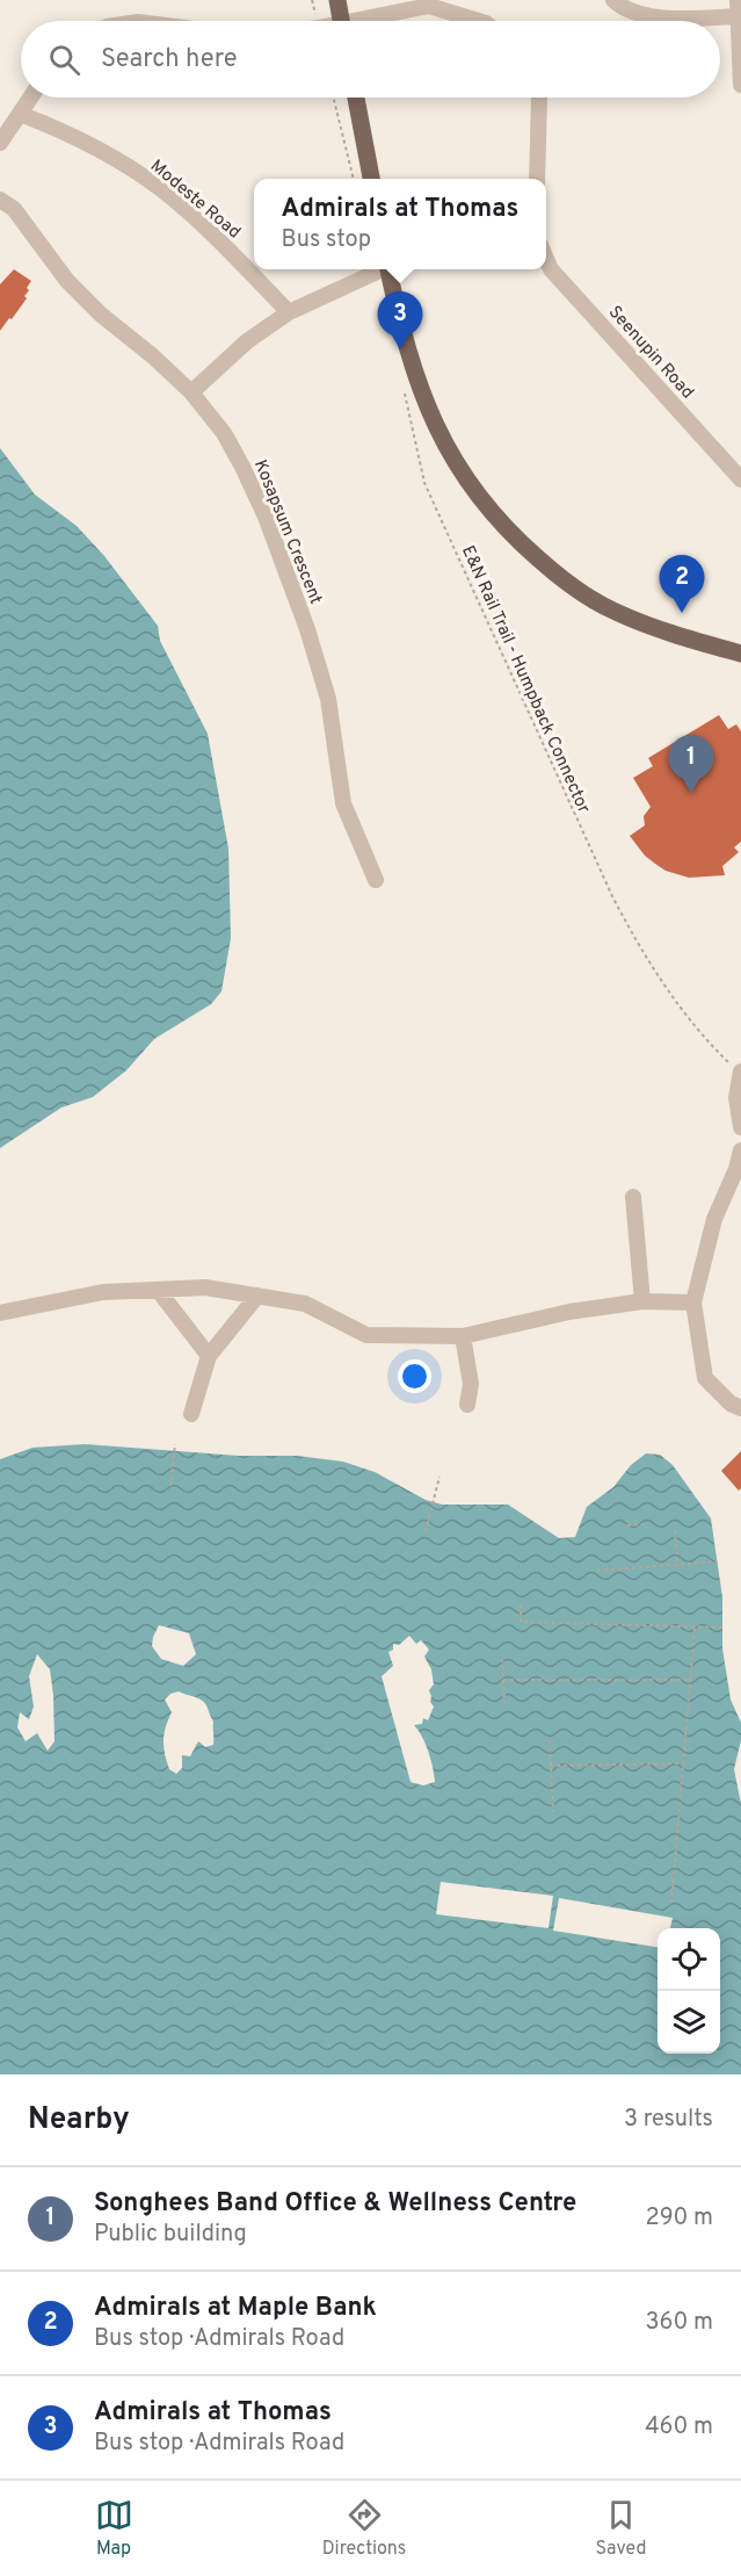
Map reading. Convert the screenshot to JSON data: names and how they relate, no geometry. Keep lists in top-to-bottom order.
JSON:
{
  "streets": {
    "street": ["Modeste Road", "Seenupin Road", "Kosapsum Crescent"],
    "path": ["E&N Rail Trail - Humpback Connector"]
  },
  "page": {
    "search": "Search here",
    "popup": ["Admirals at Thomas", "Bus stop"],
    "pins": ["3", "2", "1"],
    "heading": ["Nearby", "3 results"],
    "list": [
      {
        "mark": "1",
        "name": "Songhees Band Office & Wellness Centre",
        "note": "Public building",
        "value": "290 m"
      },
      {
        "mark": "2",
        "name": "Admirals at Maple Bank",
        "note": "Bus stop · Admirals Road",
        "value": "360 m"
      },
      {
        "mark": "3",
        "name": "Admirals at Thomas",
        "note": "Bus stop · Admirals Road",
        "value": "460 m"
      }
    ],
    "nav": ["Map", "Directions", "Saved"]
  }
}
